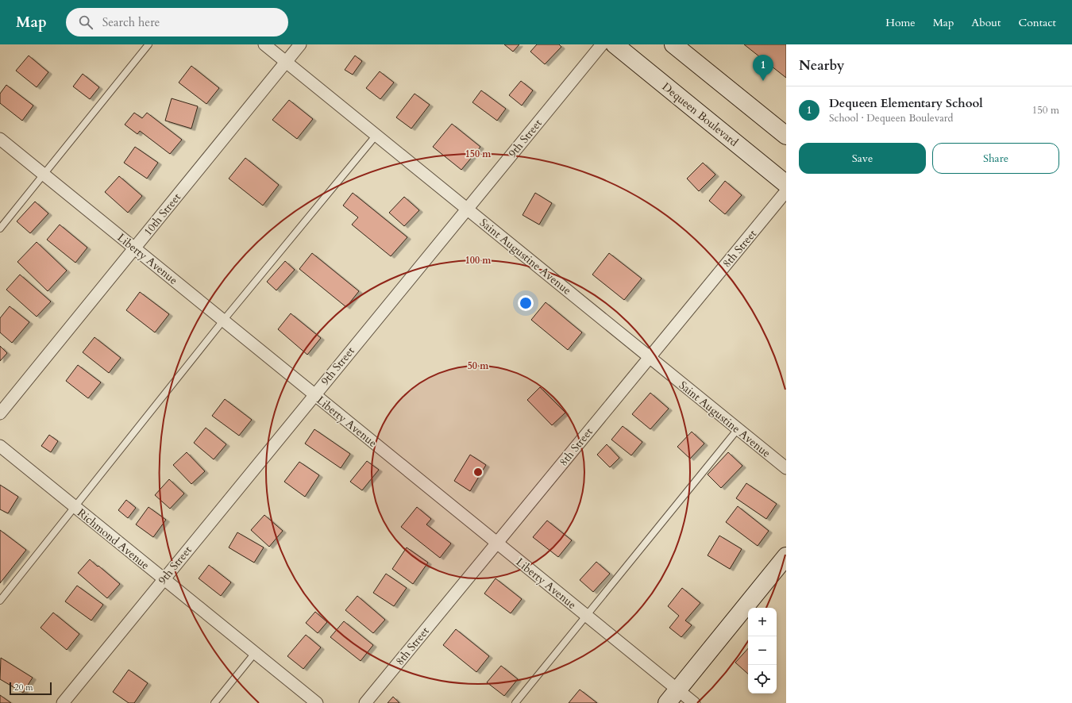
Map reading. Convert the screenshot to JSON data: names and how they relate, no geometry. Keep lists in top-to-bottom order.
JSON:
{
  "streets": {
    "street": [
      "Dequeen Boulevard",
      "9th Street",
      "10th Street",
      "8th Street",
      "Saint Augustine Avenue",
      "Liberty Avenue",
      "Richmond Avenue"
    ]
  },
  "crossings": [
    ["9th Street", "Saint Augustine Avenue"],
    ["9th Street", "Liberty Avenue"],
    ["9th Street", "Richmond Avenue"],
    ["10th Street", "Saint Augustine Avenue"],
    ["10th Street", "Liberty Avenue"],
    ["8th Street", "Saint Augustine Avenue"],
    ["8th Street", "Liberty Avenue"]
  ],
  "scale_bar": "20 m",
  "page": {
    "header": "Map",
    "search": "Search here",
    "nav": [
      "Home",
      "Map",
      "About",
      "Contact"
    ],
    "heading": "Nearby",
    "pins": "1",
    "list": [
      {
        "mark": "1",
        "name": "Dequeen Elementary School",
        "note": "School · Dequeen Boulevard",
        "value": "150 m"
      }
    ],
    "buttons": ["Save", "Share"],
    "map_buttons": ["+", "−"],
    "scale": "20 m"
  },
  "rings": ["150 m", "100 m", "50 m"]
}
